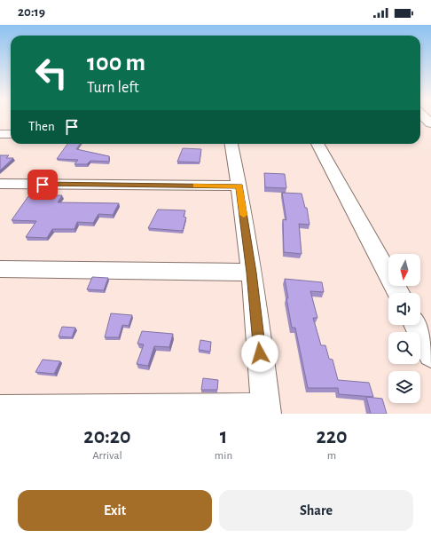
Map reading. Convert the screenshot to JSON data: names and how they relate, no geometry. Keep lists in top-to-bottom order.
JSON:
{
  "north": "bottom",
  "page": {
    "status": "20:19",
    "turn": ["100 m", "Turn left"],
    "then": "Then",
    "eta": [
      "20:20",
      "Arrival",
      "1",
      "min",
      "220",
      "m"
    ],
    "buttons": ["Exit", "Share"]
  }
}
